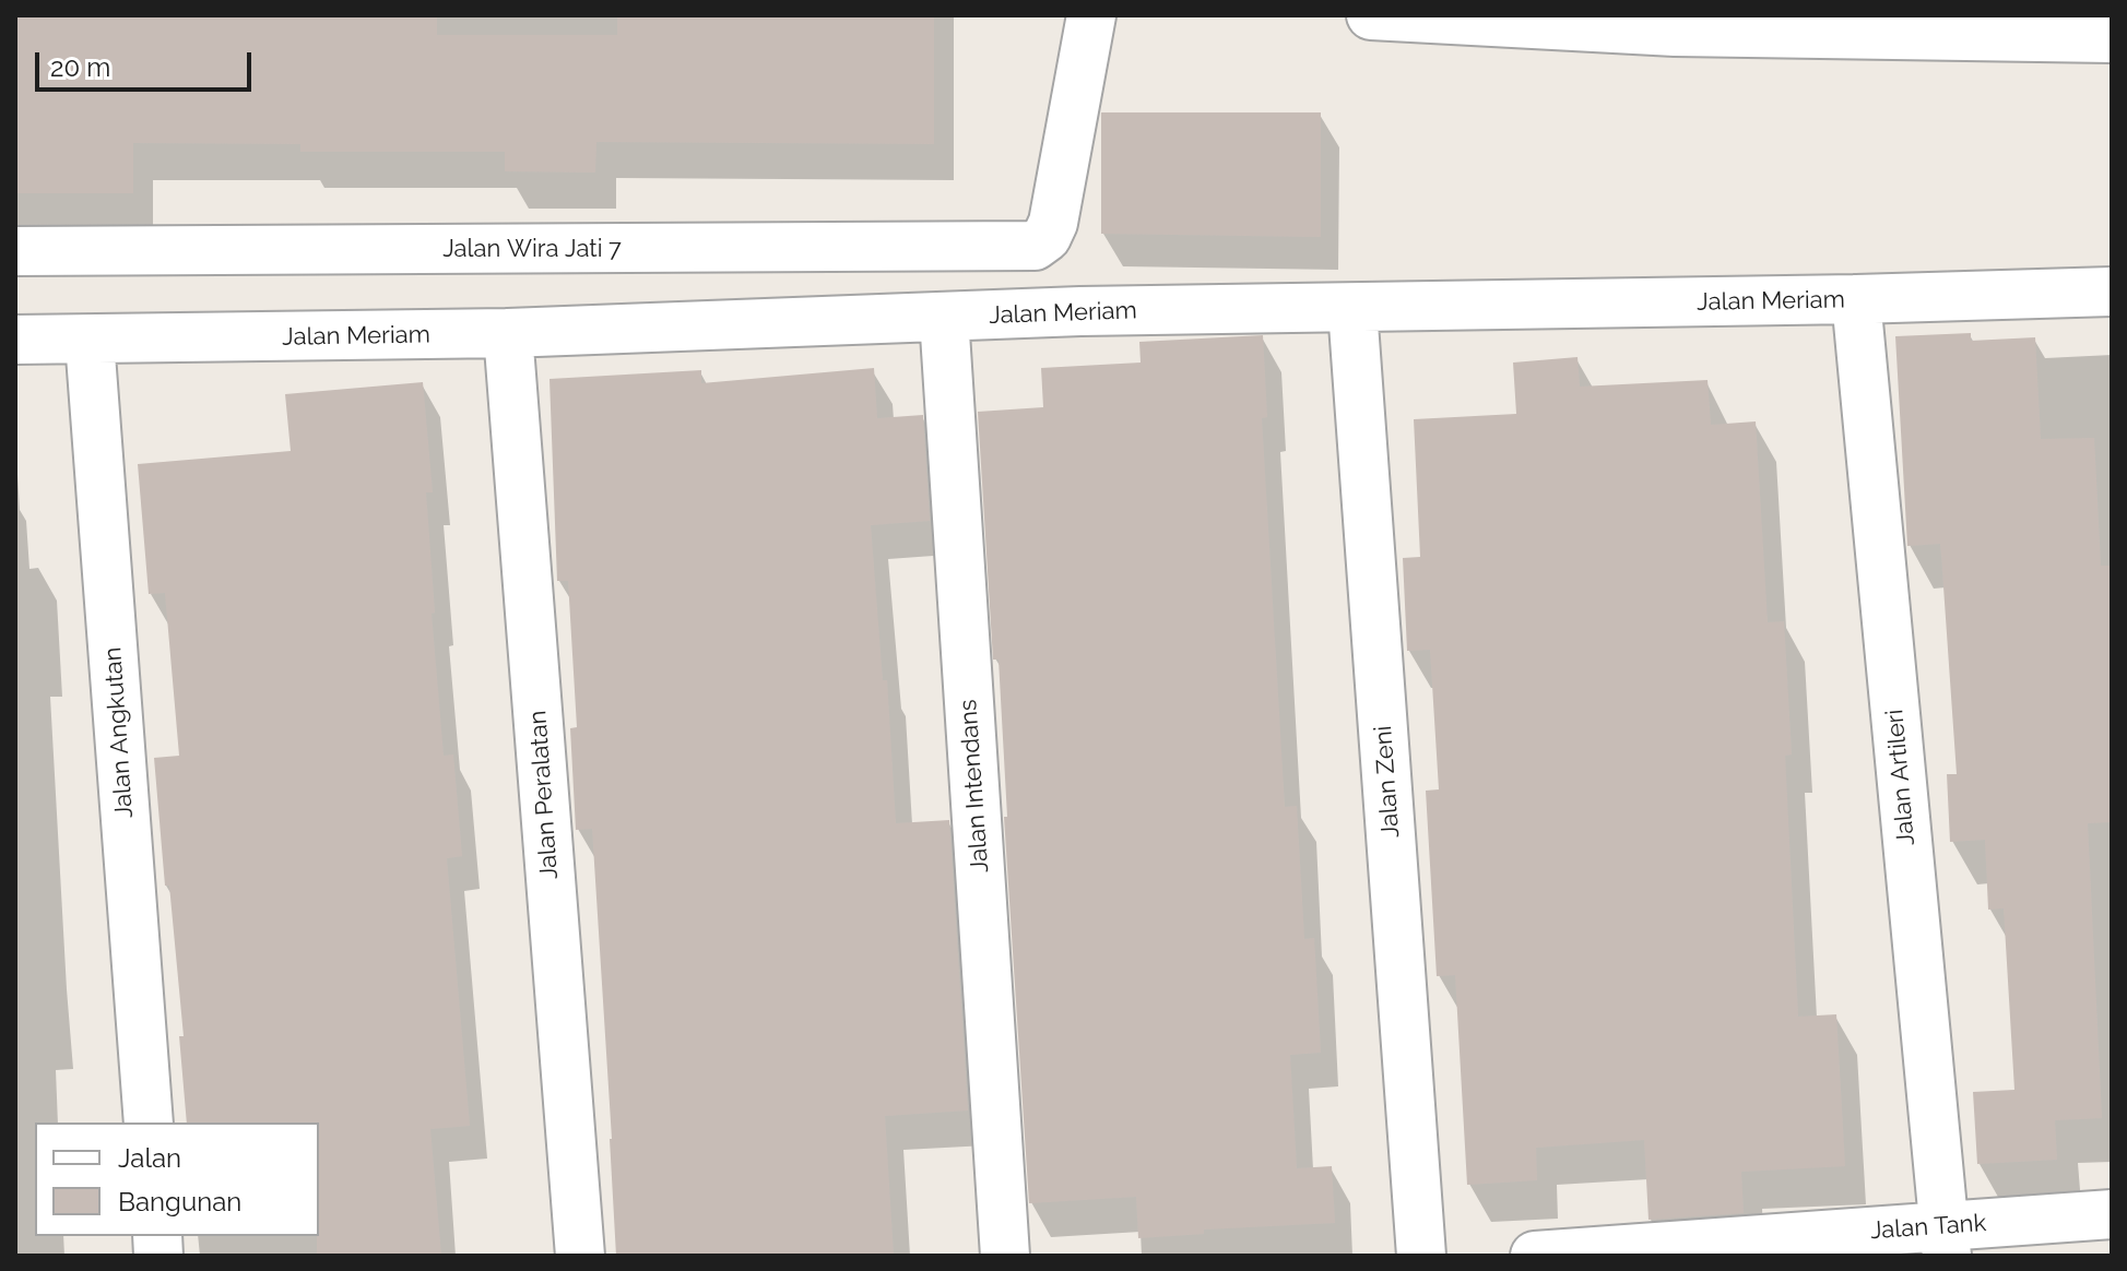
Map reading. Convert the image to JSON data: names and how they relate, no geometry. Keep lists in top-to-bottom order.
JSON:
{
  "streets": {
    "street": [
      "Jalan Wira Jati 7",
      "Jalan Meriam",
      "Jalan Angkutan",
      "Jalan Artileri",
      "Jalan Zeni",
      "Jalan Intendans",
      "Jalan Peralatan",
      "Jalan Tank"
    ]
  },
  "crossings": [
    ["Jalan Meriam", "Jalan Angkutan"],
    ["Jalan Meriam", "Jalan Artileri"],
    ["Jalan Meriam", "Jalan Zeni"],
    ["Jalan Meriam", "Jalan Intendans"],
    ["Jalan Meriam", "Jalan Peralatan"],
    ["Jalan Artileri", "Jalan Tank"]
  ],
  "legend": ["Jalan", "Bangunan"],
  "scale_bar": "20 m"
}
